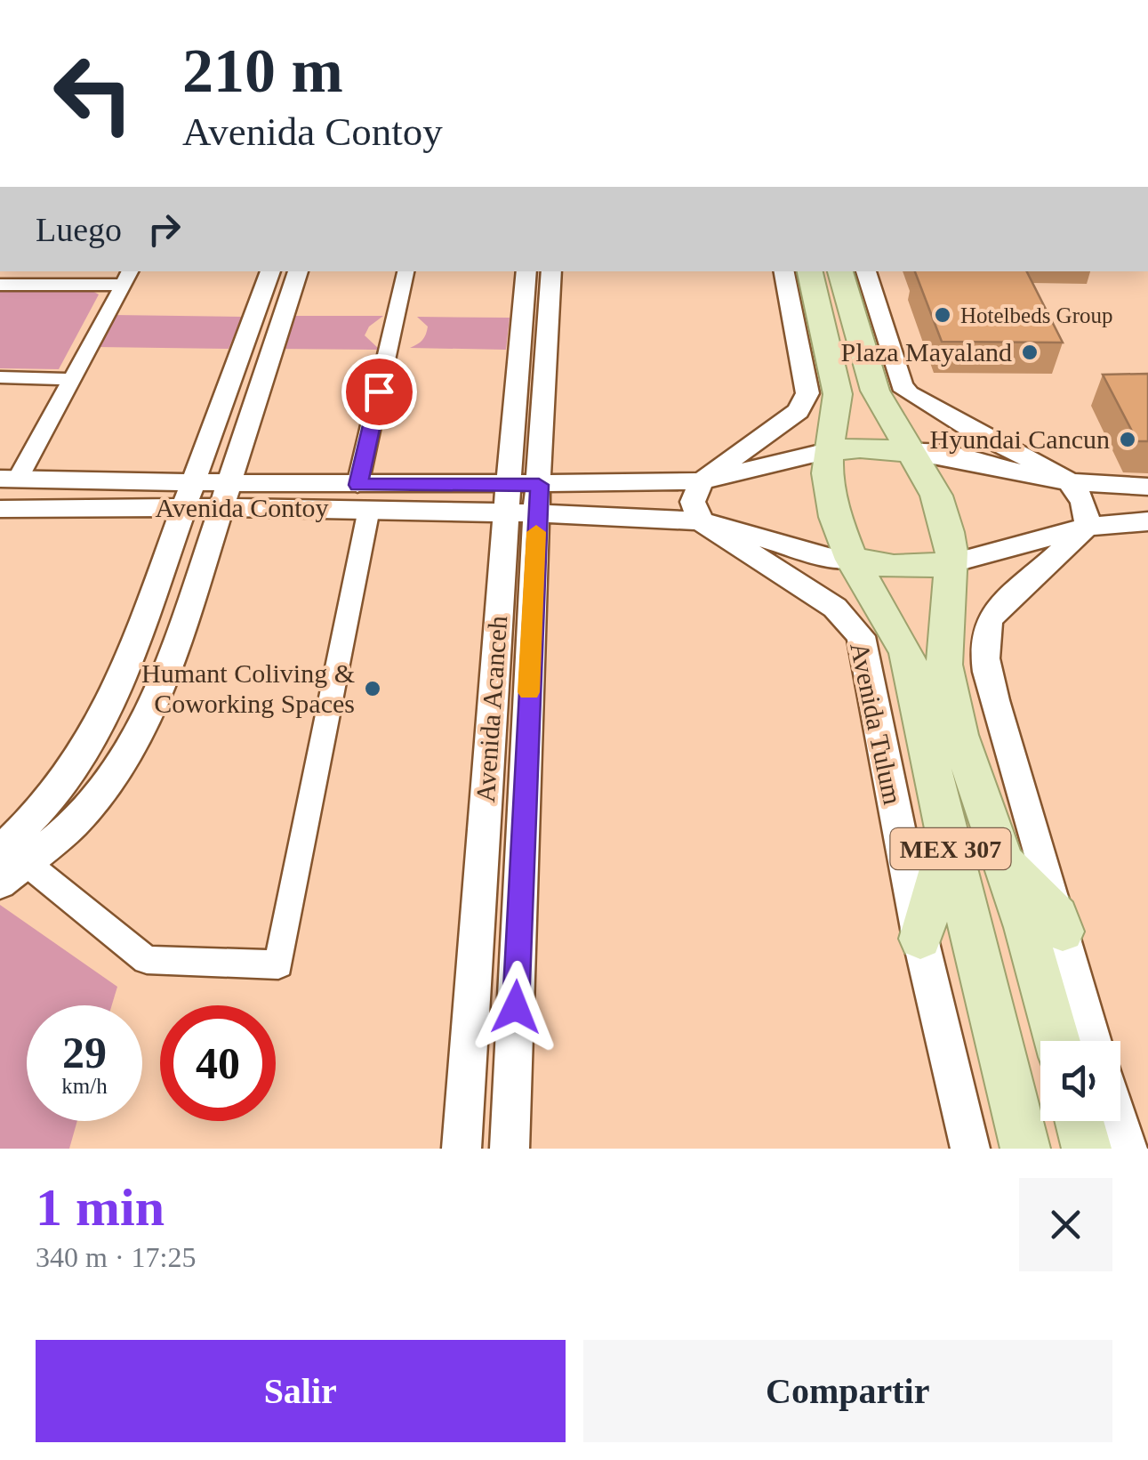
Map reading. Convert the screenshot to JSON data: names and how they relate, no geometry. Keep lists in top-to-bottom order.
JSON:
{
  "streets": {
    "main road": ["Avenida Tulum", "MEX 307"],
    "street": ["Avenida Contoy", "Avenida Acanceh"]
  },
  "crossings": [
    ["Avenida Contoy", "Avenida Acanceh"],
    ["Avenida Contoy", "Avenida Tulum"]
  ],
  "places": [
    "Hotelbeds Group",
    "Plaza Mayaland",
    "Hyundai Cancun",
    "Humant Coliving & Coworking Spaces"
  ],
  "page": {
    "turn": ["210 m", "Avenida Contoy"],
    "then": "Luego",
    "speed": "29 km/h",
    "limit": "40",
    "heading": ["1 min", "340 m · 17:25"],
    "buttons": ["Salir", "Compartir"]
  }
}
